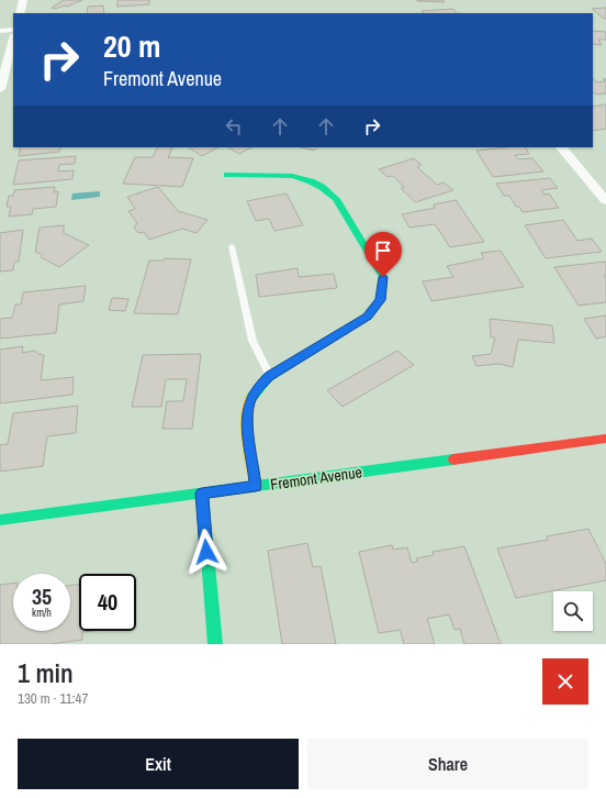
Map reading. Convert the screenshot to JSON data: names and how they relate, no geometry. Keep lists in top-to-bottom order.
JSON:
{
  "streets": {
    "street": ["Fremont Avenue"]
  },
  "page": {
    "turn": ["20 m", "Fremont Avenue"],
    "speed": "35 km/h",
    "limit": "40",
    "heading": ["1 min", "130 m · 11:47"],
    "buttons": ["Exit", "Share"]
  }
}
